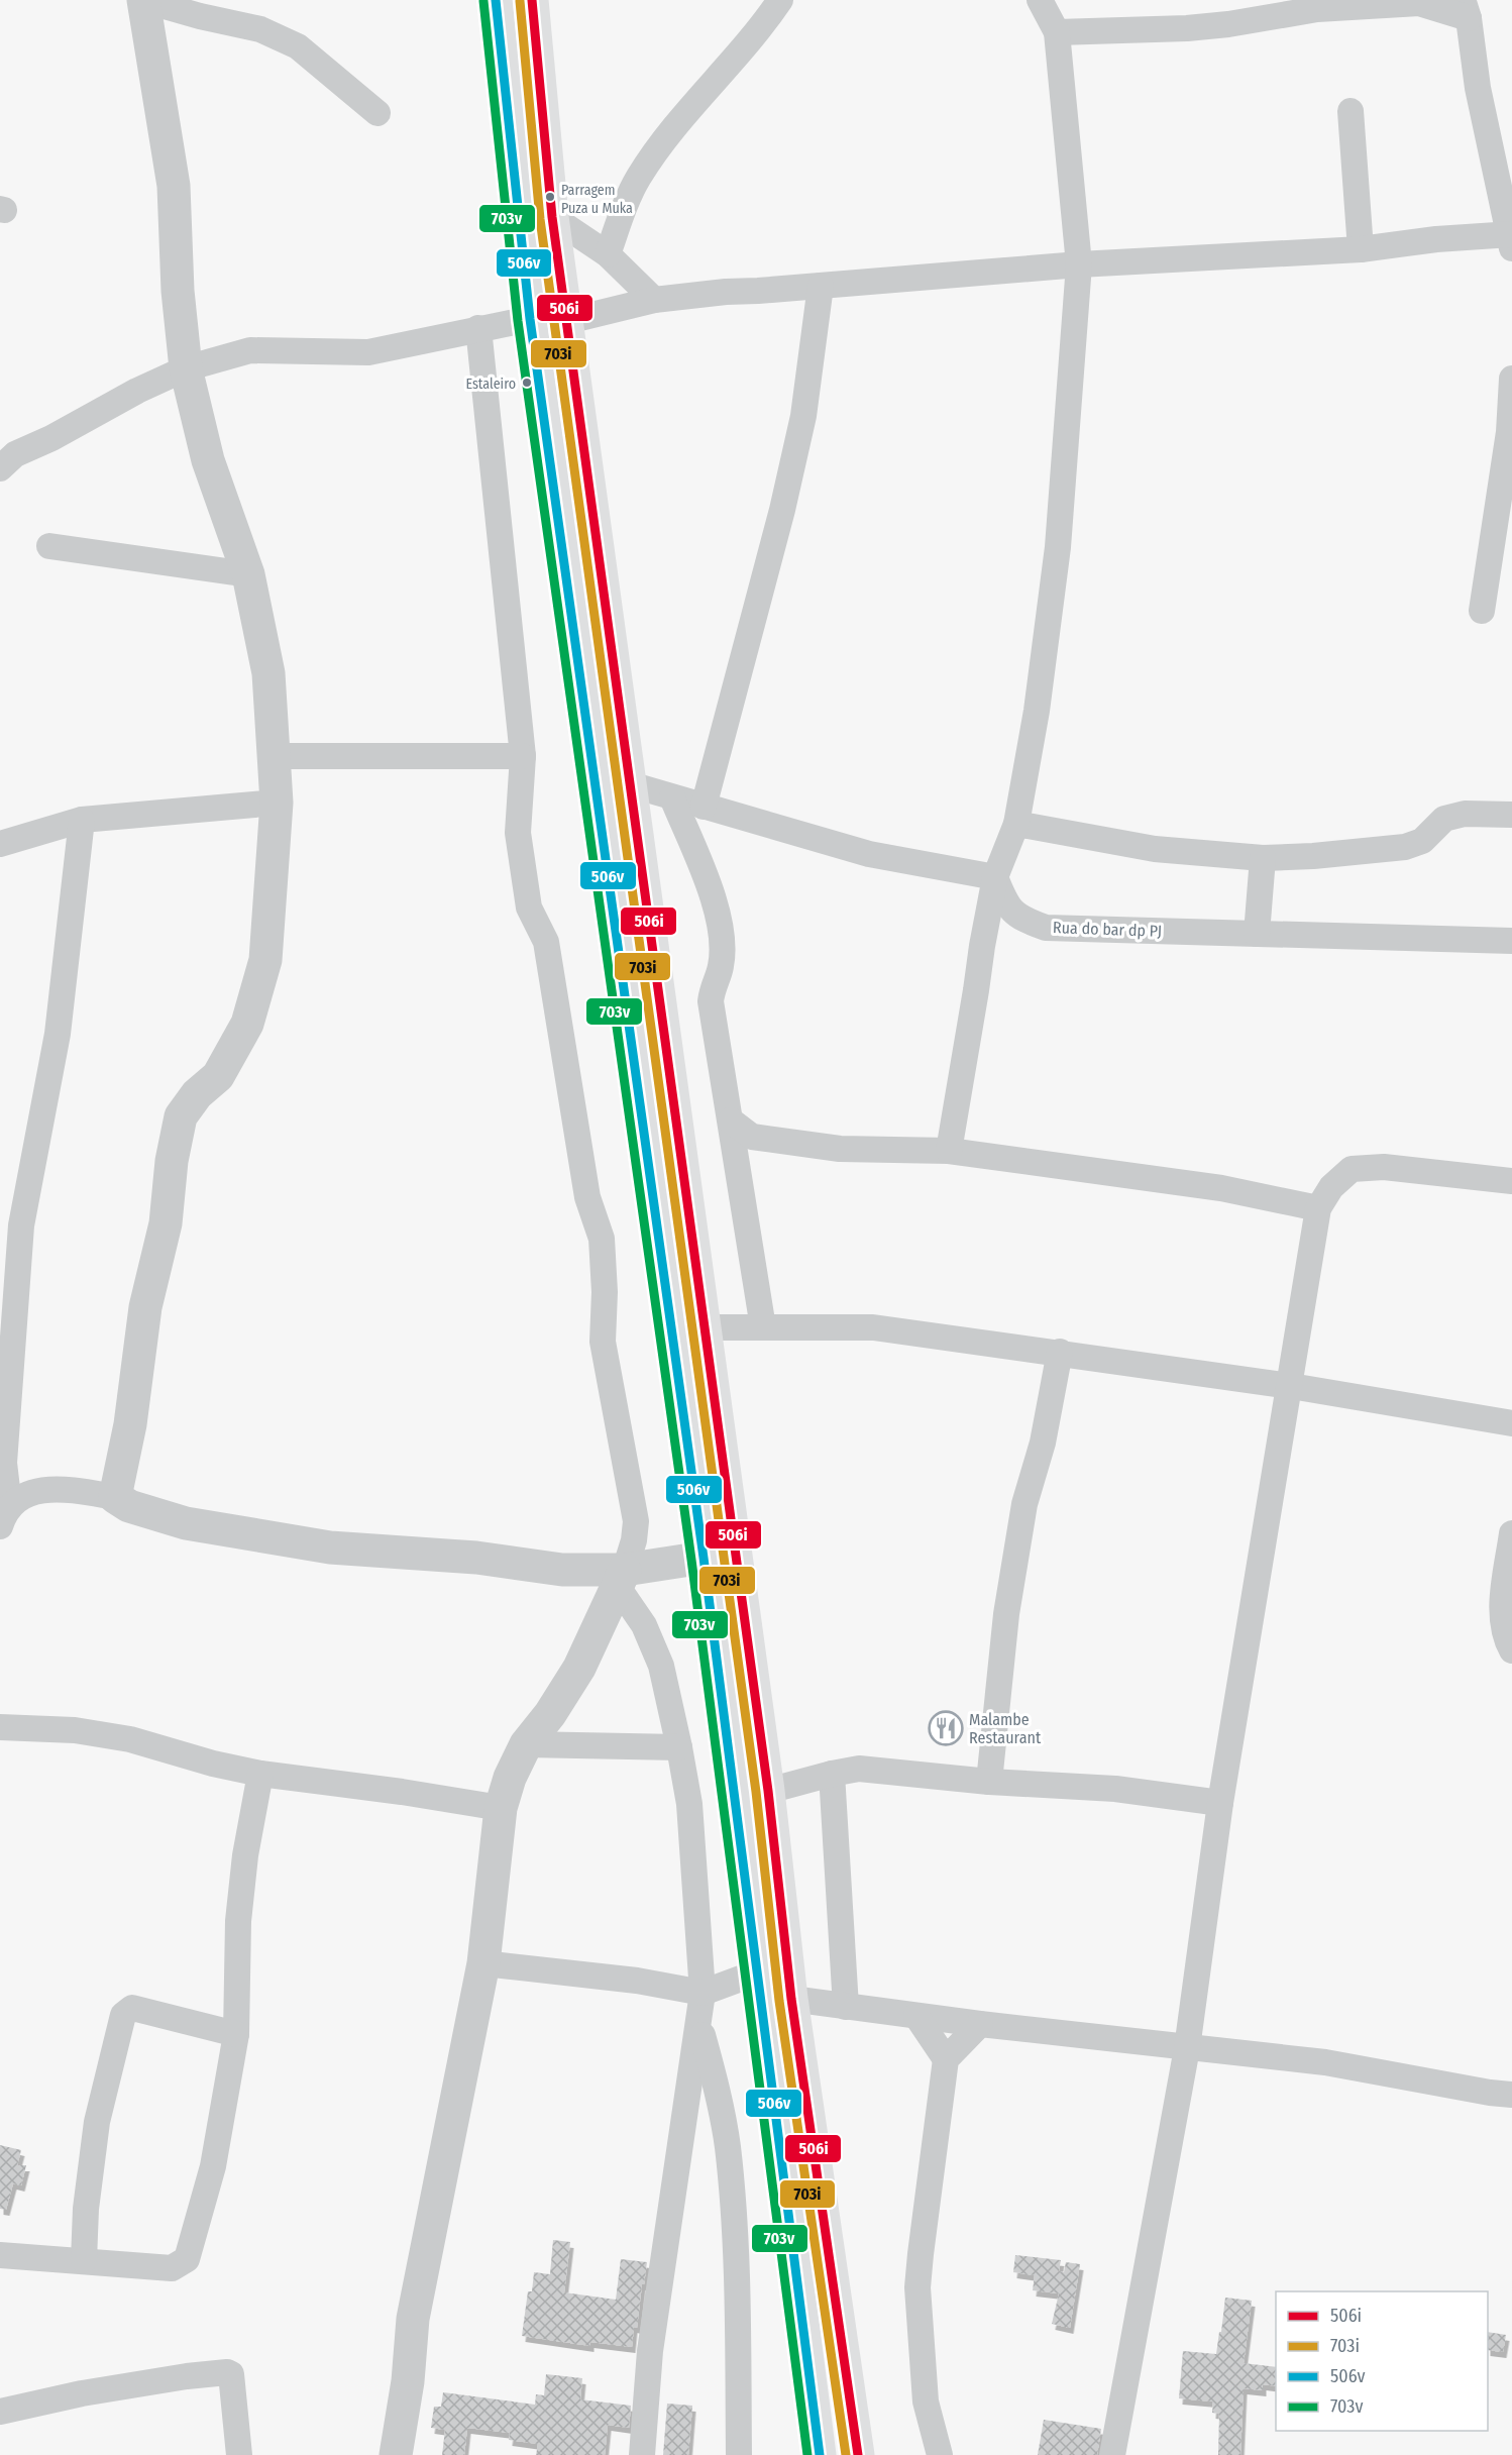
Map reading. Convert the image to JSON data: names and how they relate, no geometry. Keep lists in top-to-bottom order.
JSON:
{
  "streets": {
    "street": ["Rua do bar dp PJ"]
  },
  "places": {
    "other": ["Parragem Puza u Muka", "Estaleiro"],
    "restaurant": ["Malambe Restaurant"]
  },
  "lines": [
    "transit line 506i",
    "transit line 506v",
    "transit line 703i",
    "transit line 703v"
  ],
  "legend": [
    "506i",
    "703i",
    "506v",
    "703v"
  ]
}
